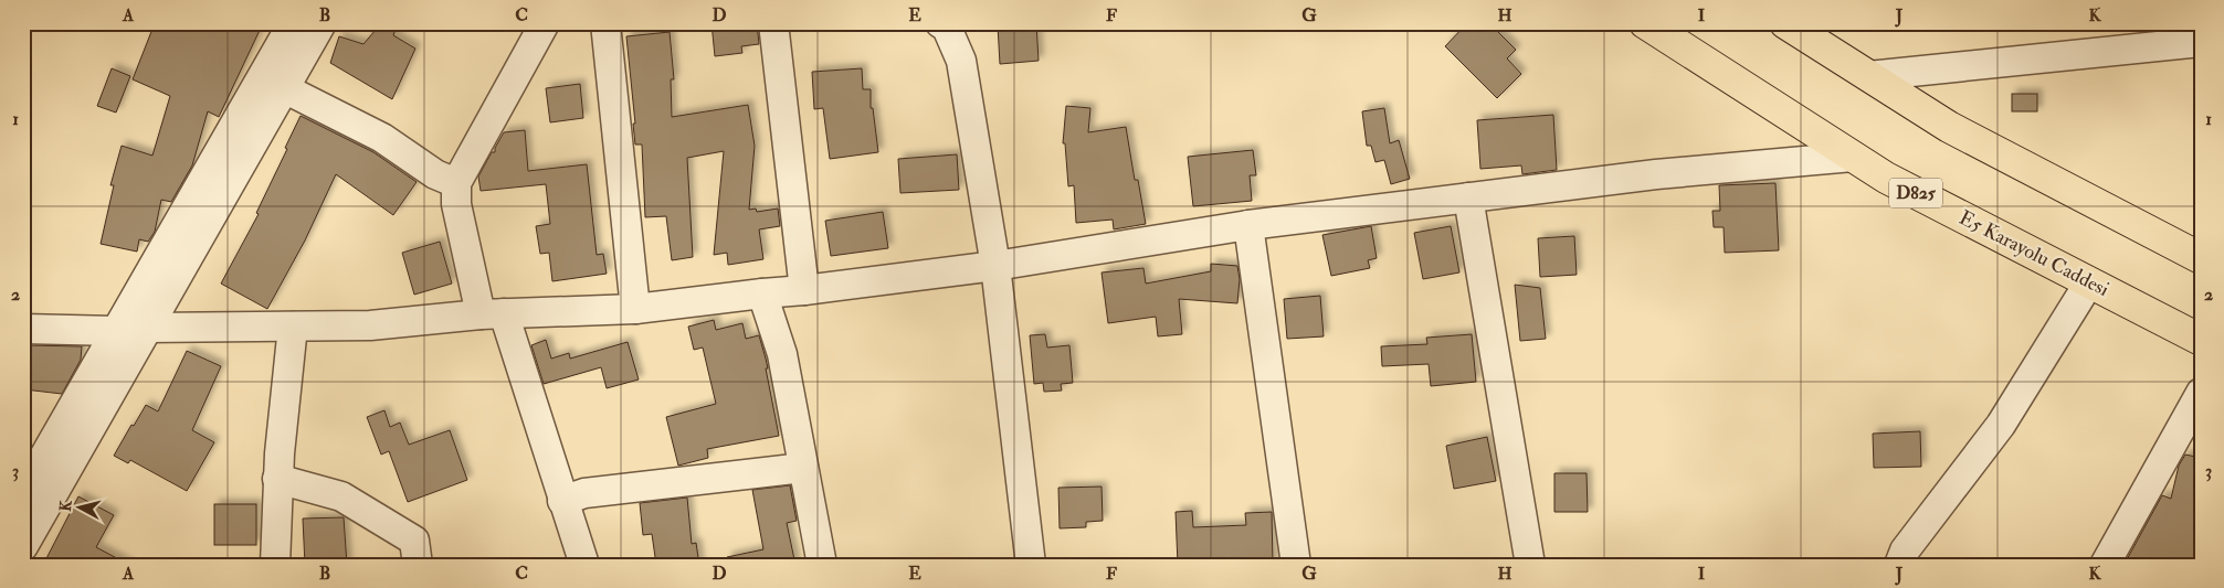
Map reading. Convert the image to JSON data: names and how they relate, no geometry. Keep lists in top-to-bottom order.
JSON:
{
  "streets": {
    "highway": ["D825", "E5 Karayolu Caddesi"]
  },
  "north": "left",
  "grid": {
    "columns": [
      "A",
      "B",
      "C",
      "D",
      "E",
      "F",
      "G",
      "H",
      "I",
      "J",
      "K"
    ],
    "rows": ["1", "2", "3"]
  }
}
